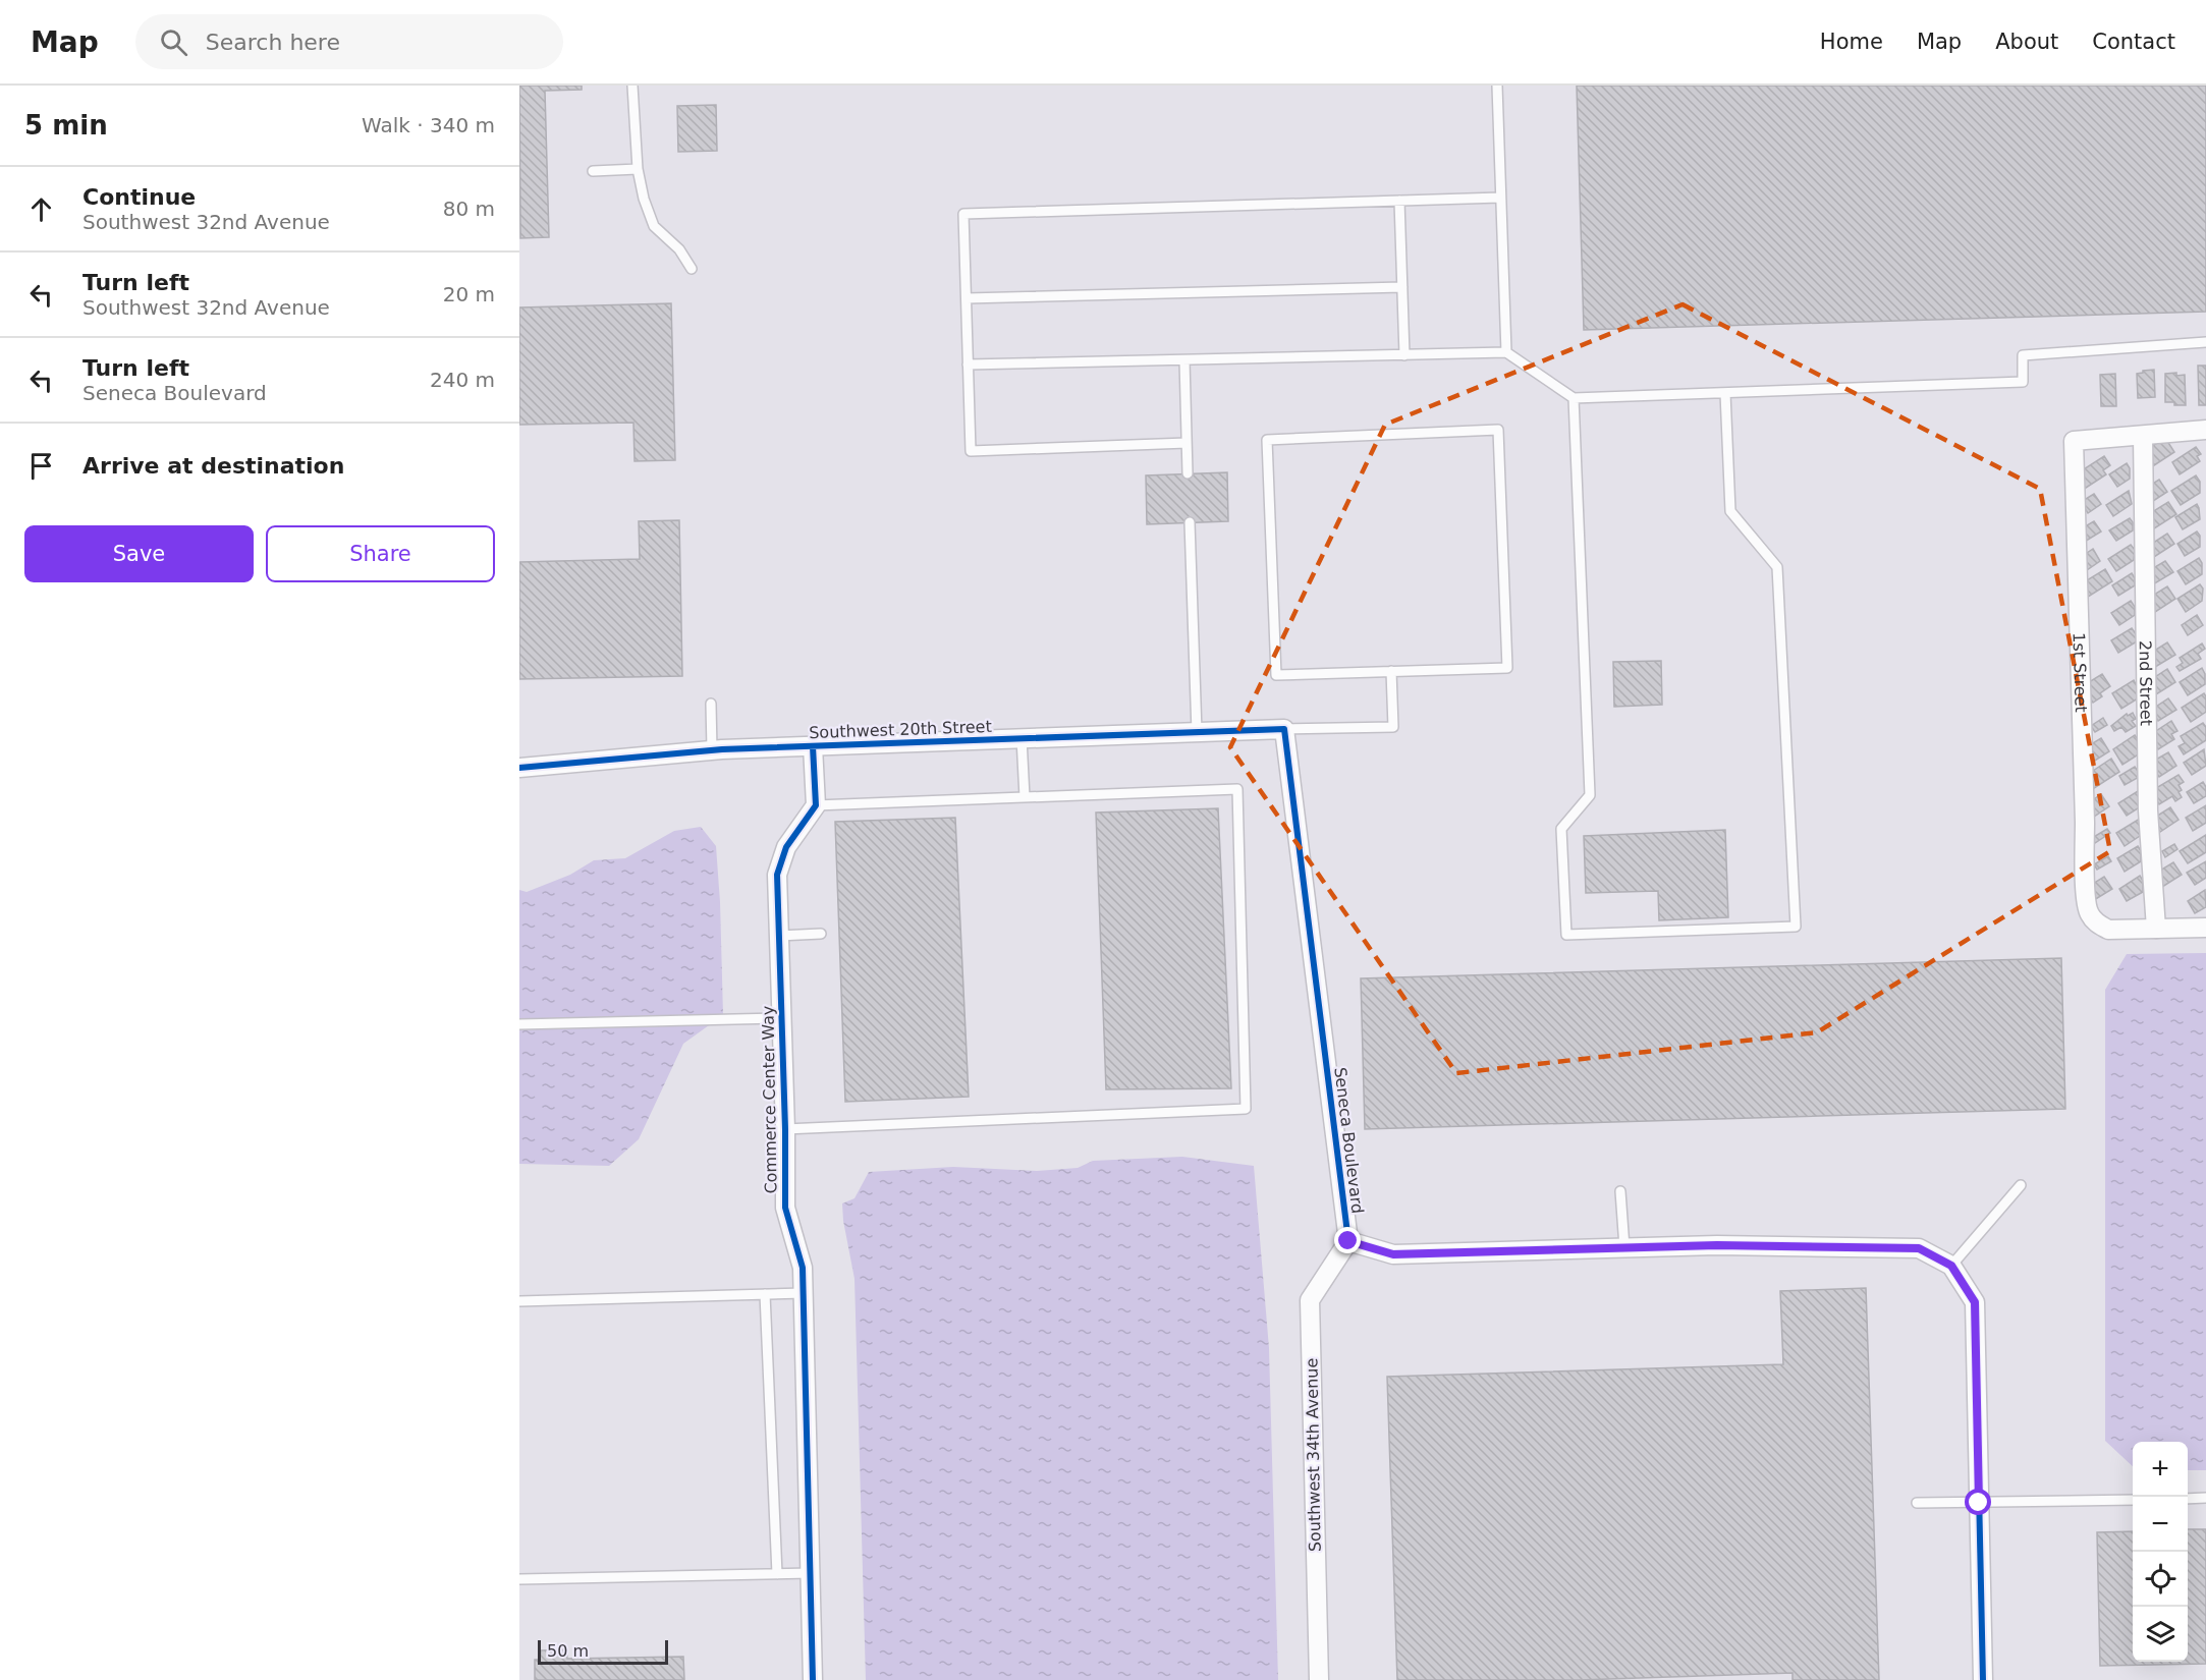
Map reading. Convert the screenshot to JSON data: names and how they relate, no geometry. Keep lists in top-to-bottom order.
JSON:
{
  "streets": {
    "street": [
      "1st Street",
      "2nd Street",
      "Southwest 20th Street",
      "Commerce Center Way",
      "Seneca Boulevard",
      "Southwest 34th Avenue"
    ]
  },
  "crossings": [
    ["1st Street", "2nd Street"],
    ["Southwest 20th Street", "Seneca Boulevard"],
    ["Seneca Boulevard", "Southwest 34th Avenue"]
  ],
  "scale_bar": "50 m",
  "page": {
    "header": "Map",
    "search": "Search here",
    "nav": [
      "Home",
      "Map",
      "About",
      "Contact"
    ],
    "heading": ["5 min", "Walk · 340 m"],
    "list": [
      ["Continue", "Southwest 32nd Avenue", "80 m"],
      ["Turn left", "Southwest 32nd Avenue", "20 m"],
      ["Turn left", "Seneca Boulevard", "240 m"],
      "Arrive at destination"
    ],
    "buttons": ["Save", "Share"],
    "map_buttons": ["+", "−"],
    "scale": "50 m"
  }
}
